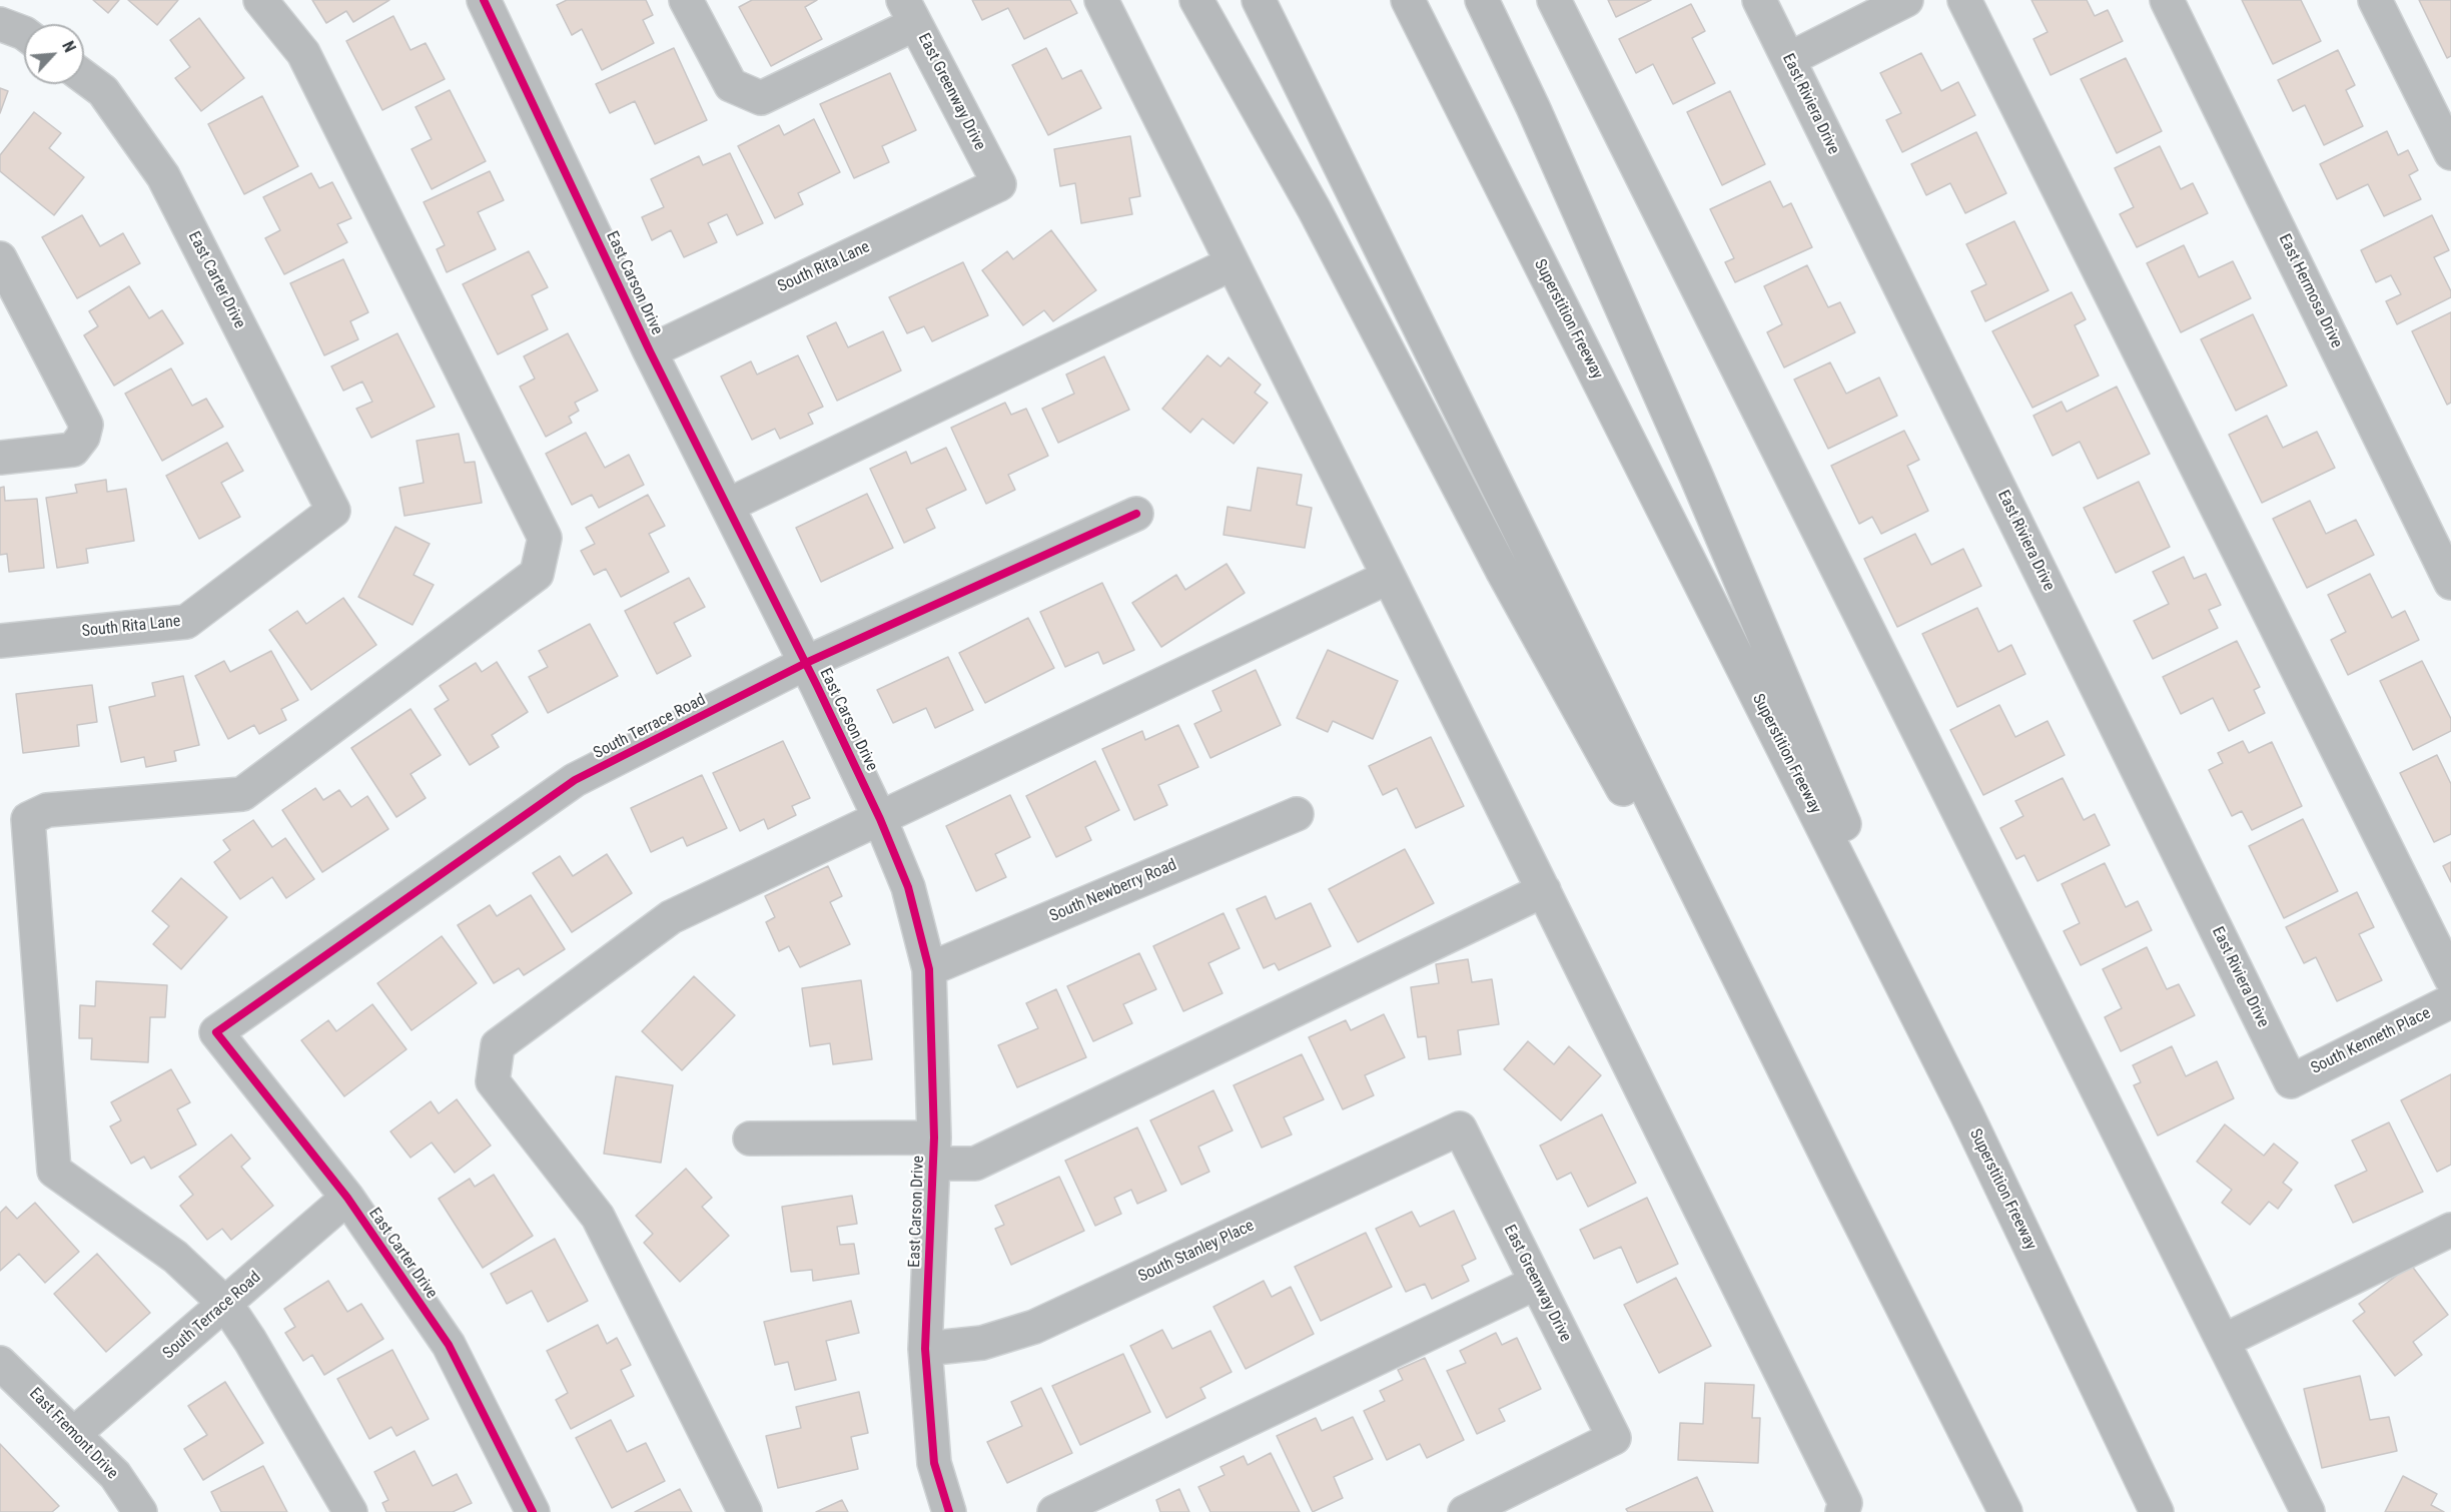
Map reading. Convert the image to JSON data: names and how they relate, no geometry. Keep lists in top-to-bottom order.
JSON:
{
  "streets": {
    "highway": ["Superstition Freeway"],
    "street": [
      "East Greenway Drive",
      "East Riviera Drive",
      "South Rita Lane",
      "East Carter Drive",
      "East Carson Drive",
      "East Hermosa Drive",
      "South Terrace Road",
      "South Newberry Road",
      "South Kenneth Place",
      "South Stanley Place",
      "East Fremont Drive"
    ]
  },
  "crossings": [
    ["East Greenway Drive", "South Rita Lane"],
    ["East Greenway Drive", "South Stanley Place"],
    ["East Riviera Drive", "South Kenneth Place"],
    ["South Rita Lane", "East Carter Drive"],
    ["South Rita Lane", "East Carson Drive"],
    ["East Carter Drive", "South Terrace Road"],
    ["East Carson Drive", "South Terrace Road"],
    ["East Carson Drive", "South Newberry Road"],
    ["East Carson Drive", "South Stanley Place"],
    ["South Terrace Road", "East Fremont Drive"]
  ],
  "north": "top right"
}
